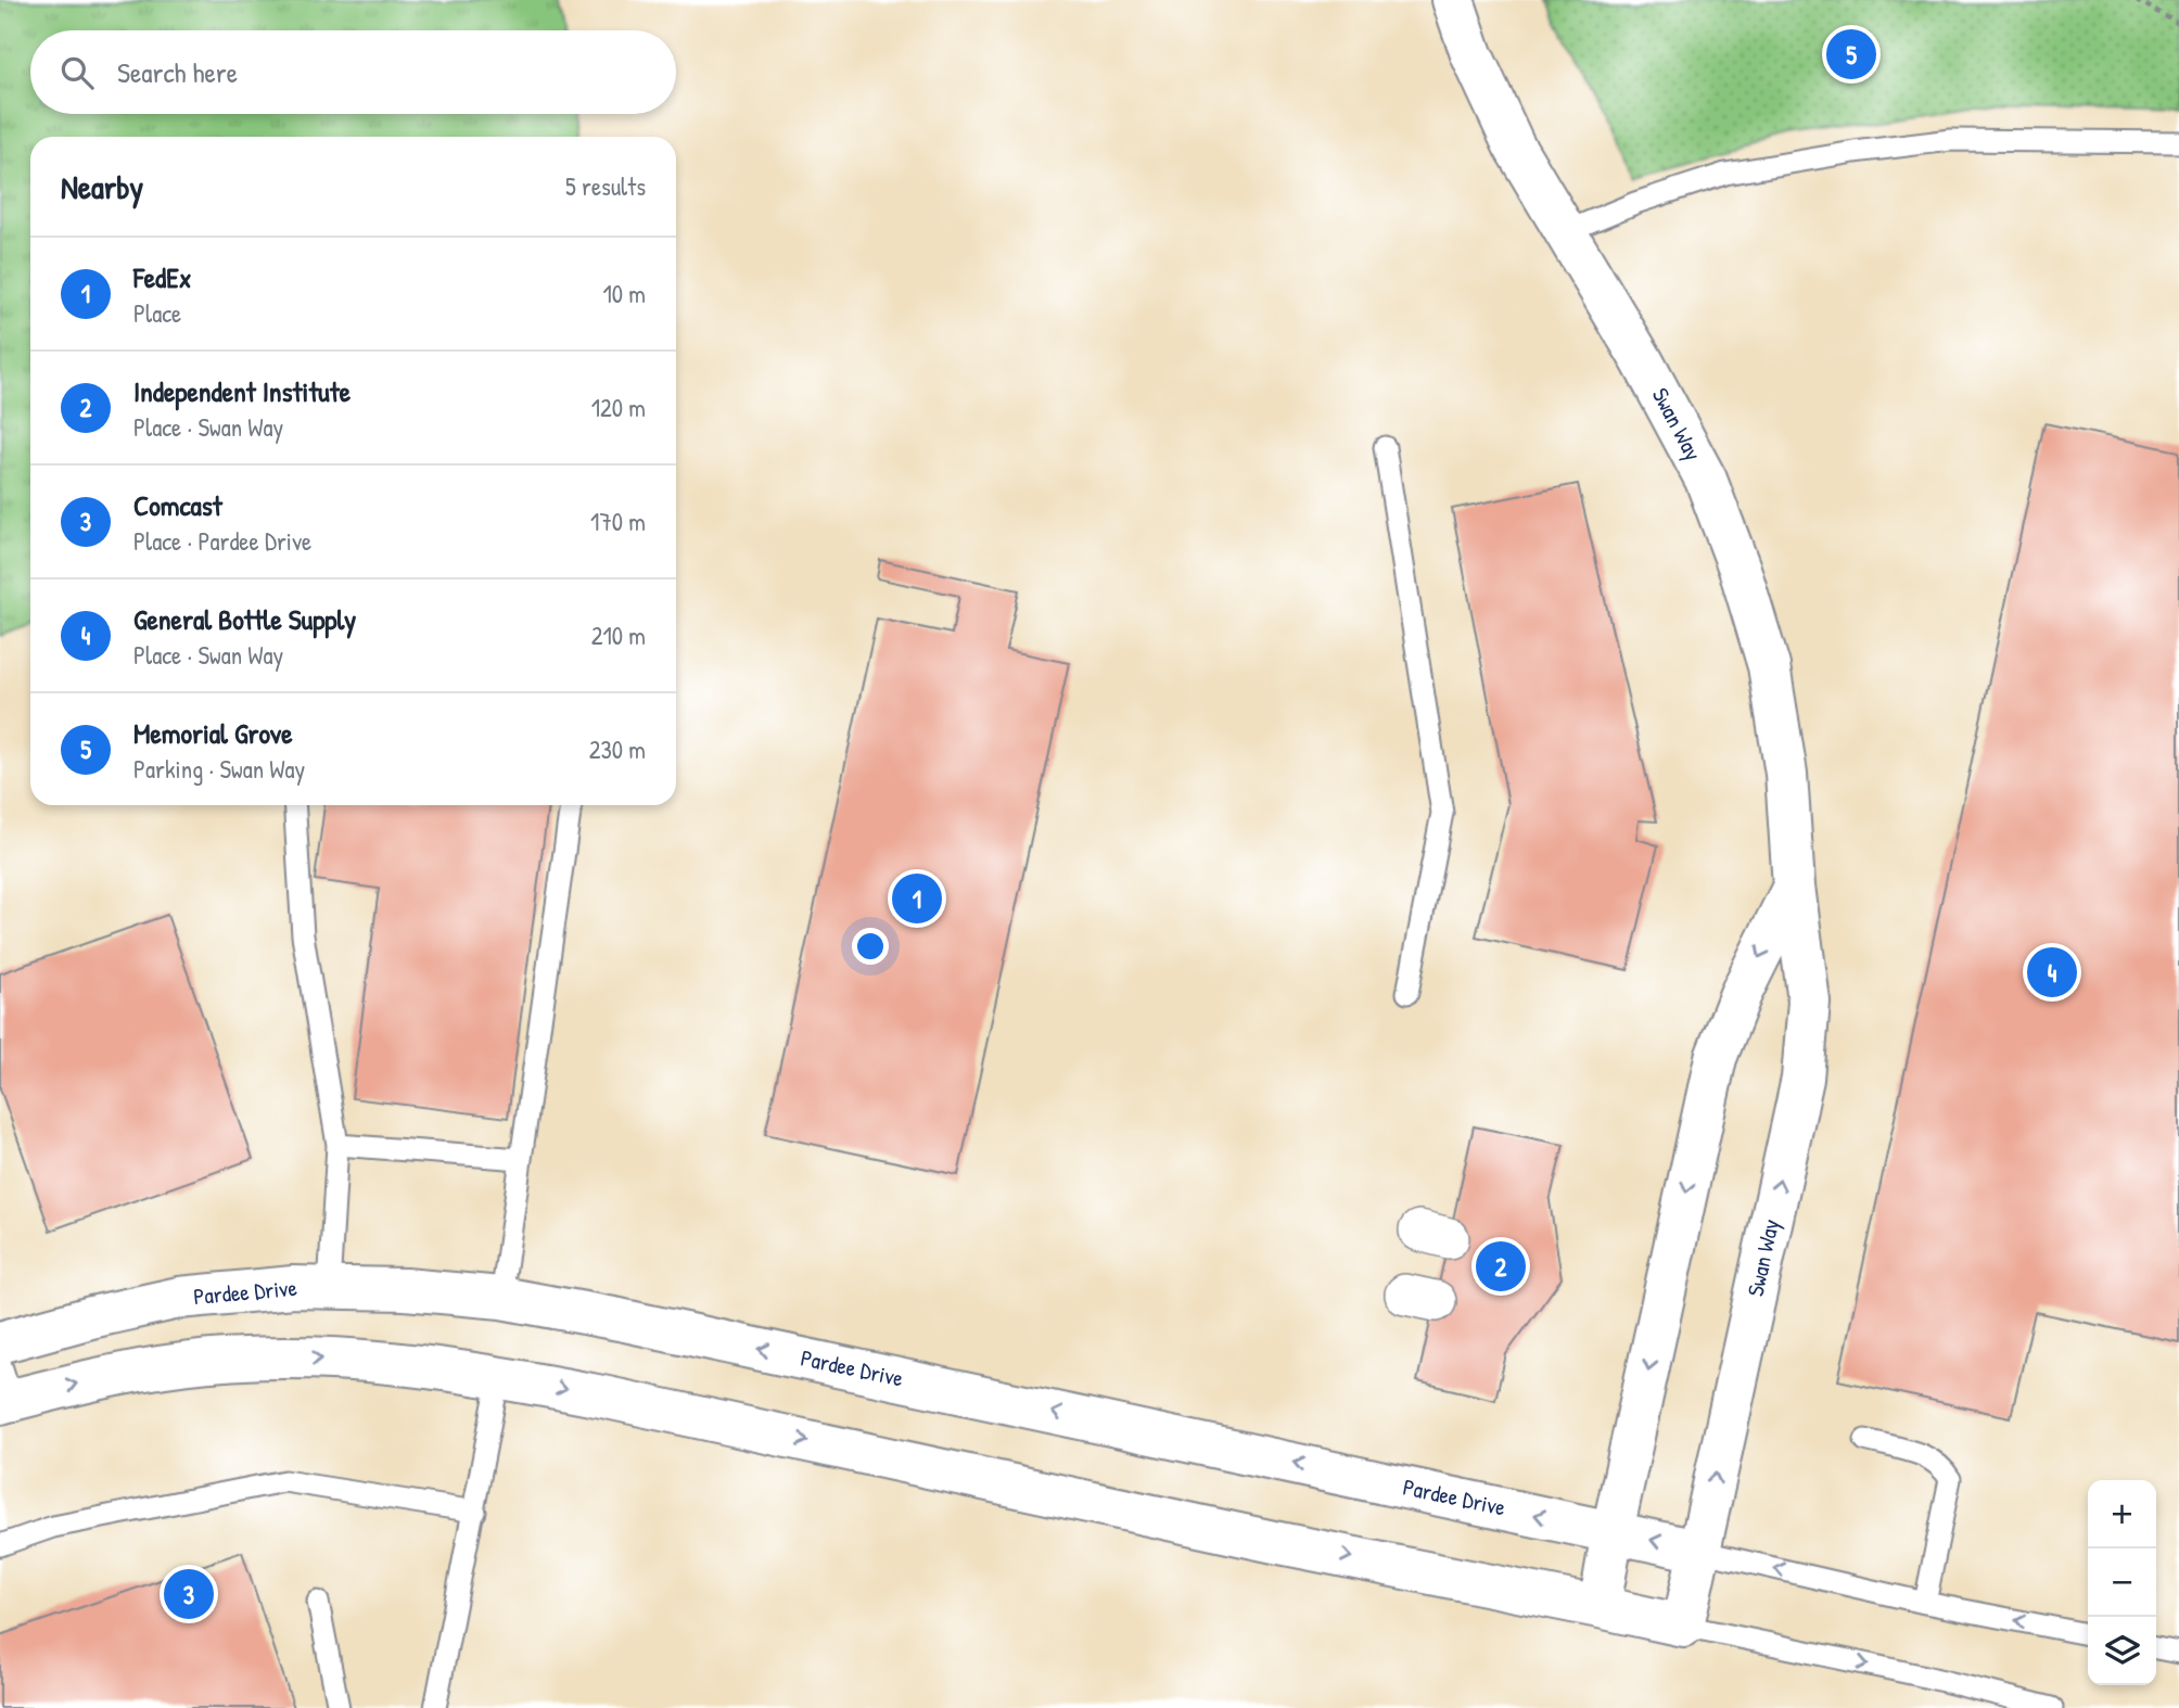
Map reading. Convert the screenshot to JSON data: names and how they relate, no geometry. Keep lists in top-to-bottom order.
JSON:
{
  "streets": {
    "main road": ["Swan Way", "Pardee Drive"]
  },
  "crossings": [
    ["Swan Way", "Pardee Drive"]
  ],
  "page": {
    "pins": [
      "5",
      "1",
      "4",
      "2",
      "3"
    ],
    "search": "Search here",
    "heading": ["Nearby", "5 results"],
    "list": [
      {
        "mark": "1",
        "name": "FedEx",
        "note": "Place",
        "value": "10 m"
      },
      {
        "mark": "2",
        "name": "Independent Institute",
        "note": "Place · Swan Way",
        "value": "120 m"
      },
      {
        "mark": "3",
        "name": "Comcast",
        "note": "Place · Pardee Drive",
        "value": "170 m"
      },
      {
        "mark": "4",
        "name": "General Bottle Supply",
        "note": "Place · Swan Way",
        "value": "210 m"
      },
      {
        "mark": "5",
        "name": "Memorial Grove",
        "note": "Parking · Swan Way",
        "value": "230 m"
      }
    ],
    "map_buttons": ["+", "−"]
  }
}
